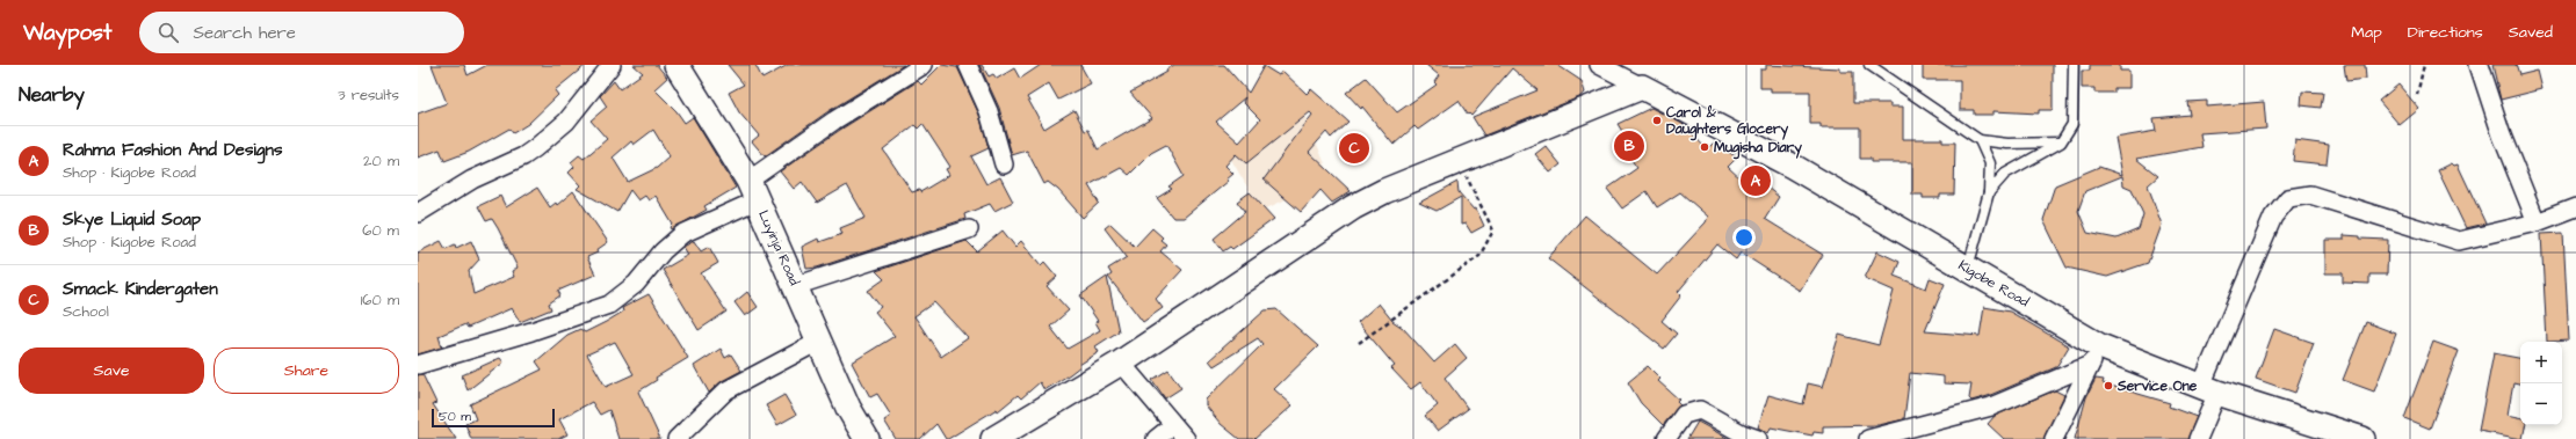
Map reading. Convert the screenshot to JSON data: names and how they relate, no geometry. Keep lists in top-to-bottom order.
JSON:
{
  "streets": {
    "street": ["Luyinja Road", "Kigobe Road"]
  },
  "places": ["Carol & Daughters Glocery", "Mugisha Diary", "Service One"],
  "scale_bar": "50 m",
  "page": {
    "header": "Waypost",
    "search": "Search here",
    "nav": ["Map", "Directions", "Saved"],
    "heading": ["Nearby", "3 results"],
    "list": [
      {
        "mark": "A",
        "name": "Rahma Fashion And Designs",
        "note": "Shop · Kigobe Road",
        "value": "20 m"
      },
      {
        "mark": "B",
        "name": "Skye Liquid Soap",
        "note": "Shop · Kigobe Road",
        "value": "60 m"
      },
      {
        "mark": "C",
        "name": "Smack Kindergaten",
        "note": "School",
        "value": "160 m"
      }
    ],
    "pins": ["B", "C", "A"],
    "buttons": ["Save", "Share"],
    "map_buttons": ["+", "−"],
    "scale": "50 m"
  }
}
